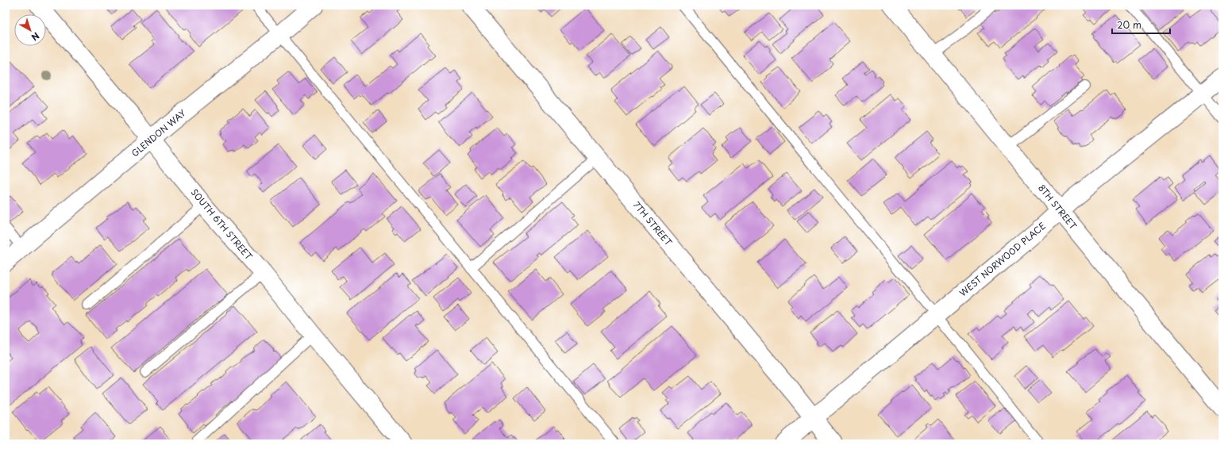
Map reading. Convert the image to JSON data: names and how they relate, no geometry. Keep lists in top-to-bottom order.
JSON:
{
  "streets": {
    "street": [
      "GLENDON WAY",
      "8TH STREET",
      "7TH STREET",
      "SOUTH 6TH STREET",
      "WEST NORWOOD PLACE"
    ]
  },
  "crossings": [
    ["GLENDON WAY", "SOUTH 6TH STREET"],
    ["8TH STREET", "WEST NORWOOD PLACE"],
    ["7TH STREET", "WEST NORWOOD PLACE"]
  ],
  "scale_bar": "20 m",
  "north": "bottom right"
}
